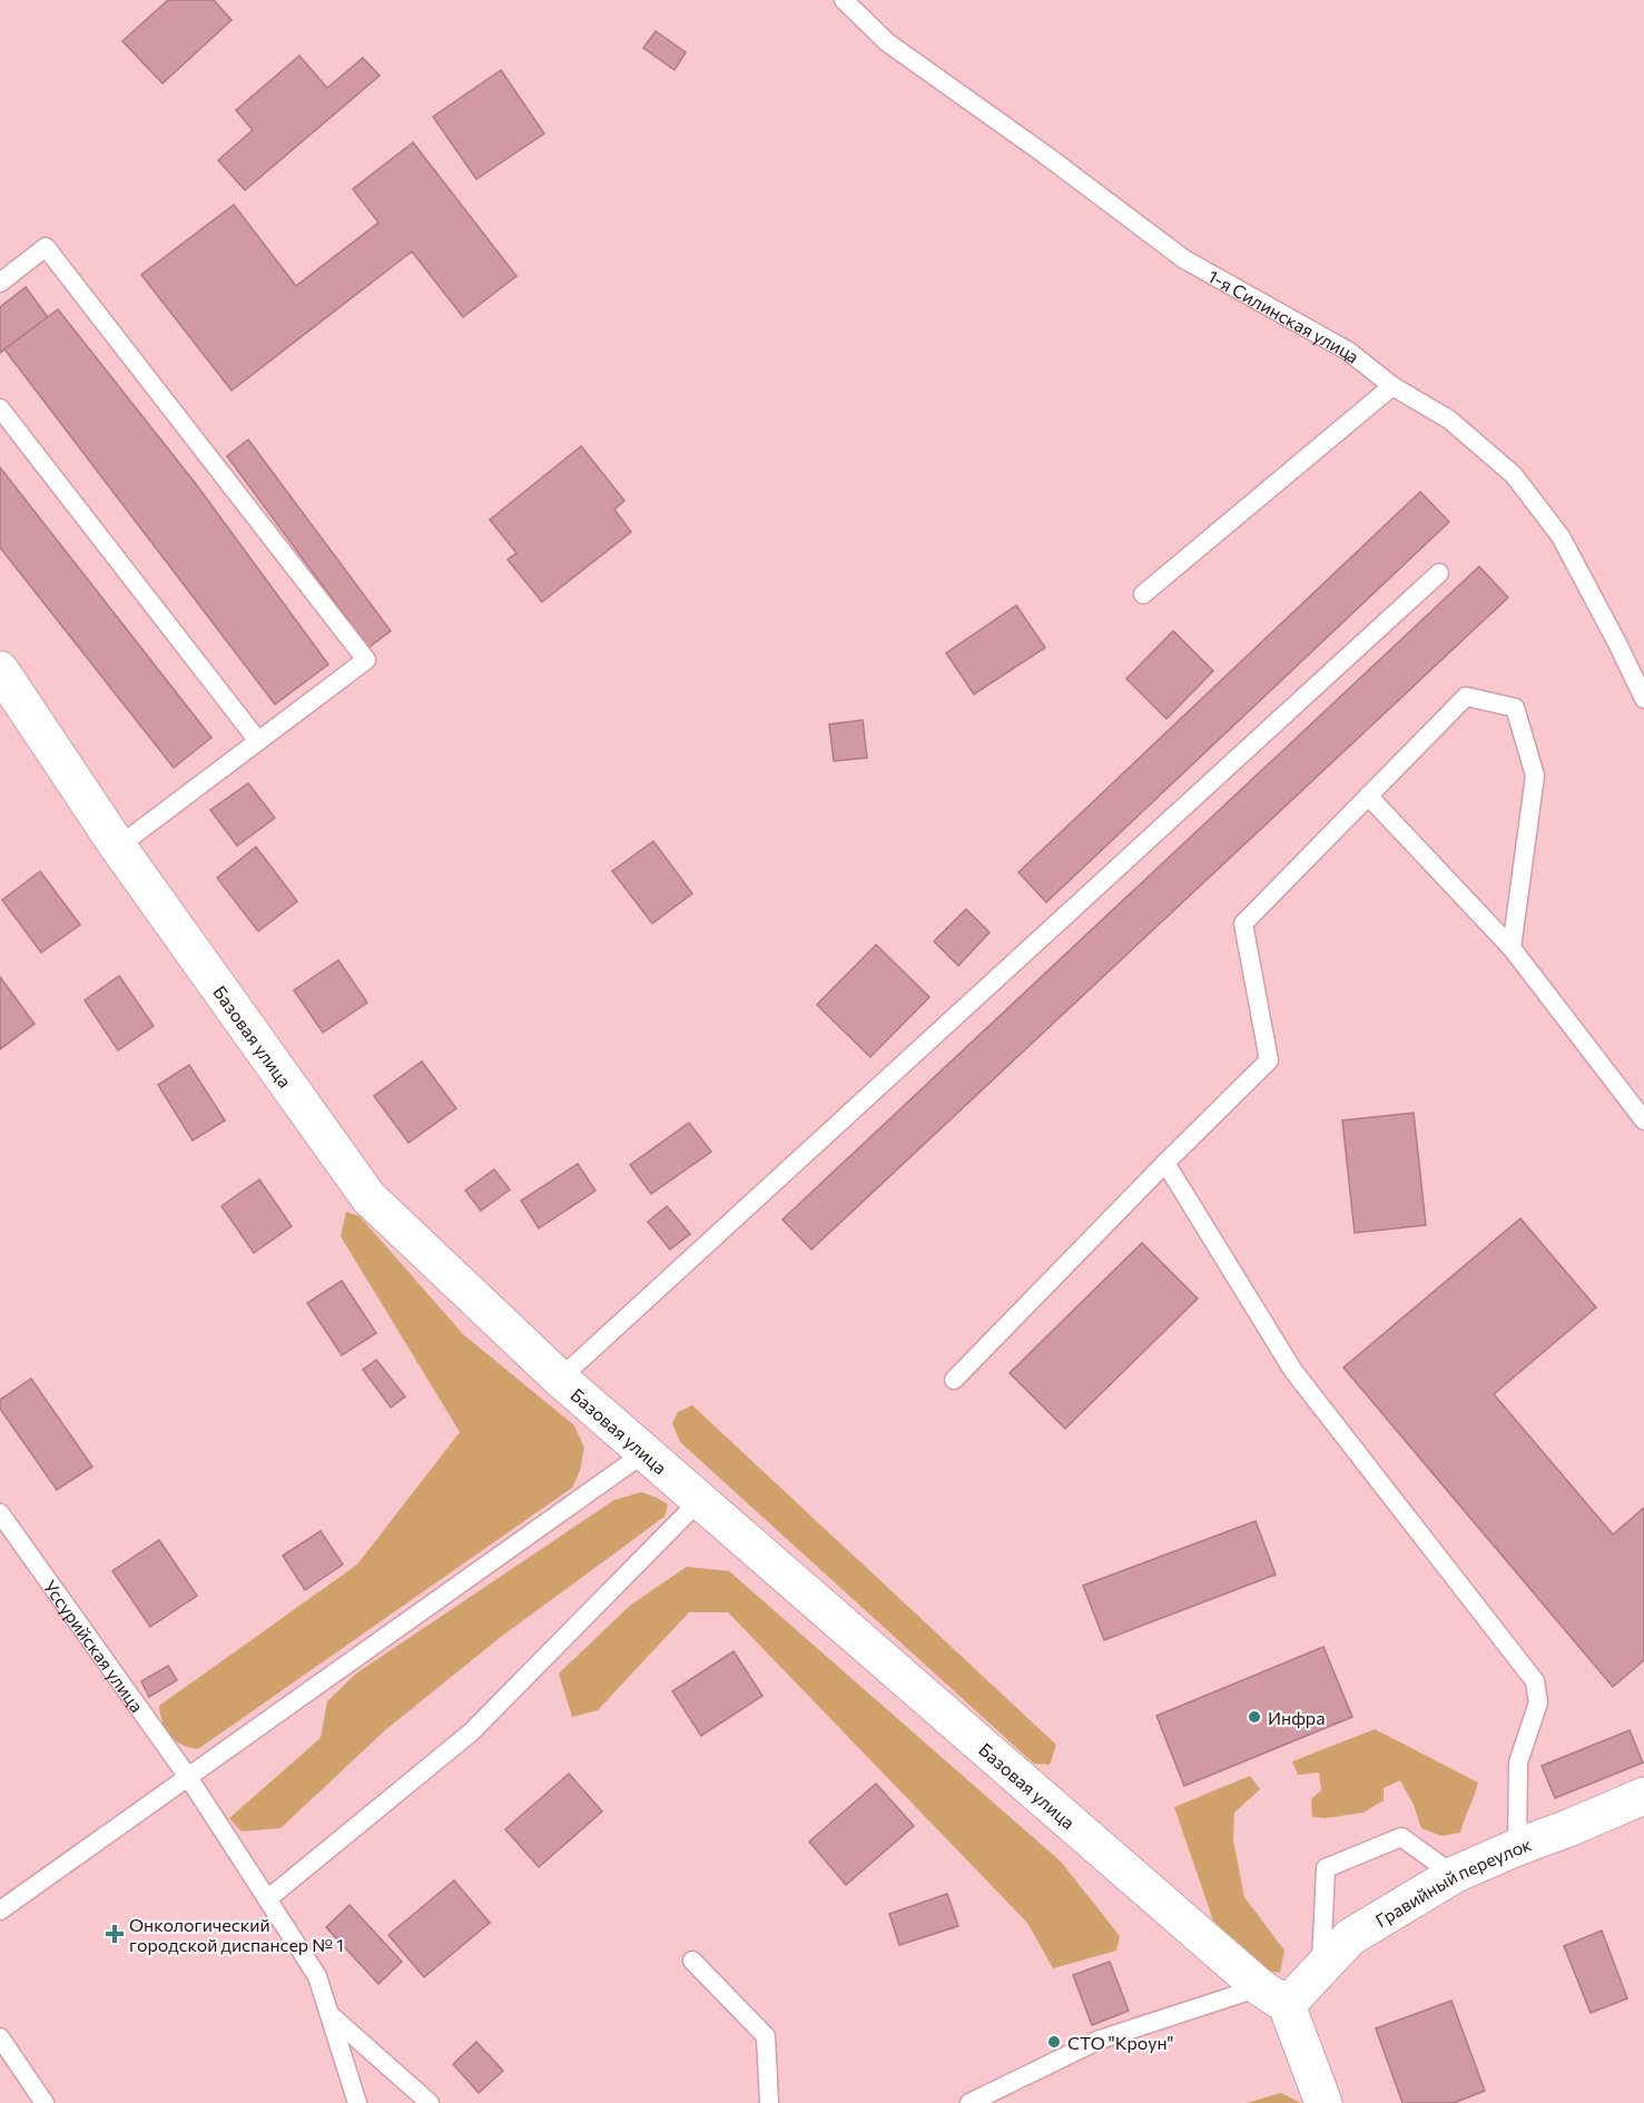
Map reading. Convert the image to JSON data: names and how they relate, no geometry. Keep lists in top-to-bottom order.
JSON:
{
  "streets": {
    "street": ["Базовая улица", "Гравийный переулок"],
    "lane": ["1-я Силинская улица", "Уссурийская улица"]
  },
  "crossings": [
    ["Базовая улица", "Гравийный переулок"]
  ],
  "places": {
    "other": ["Инфра", "СТО \"Кроун\""],
    "health": ["Онкологический городской диспансер № 1"]
  }
}
